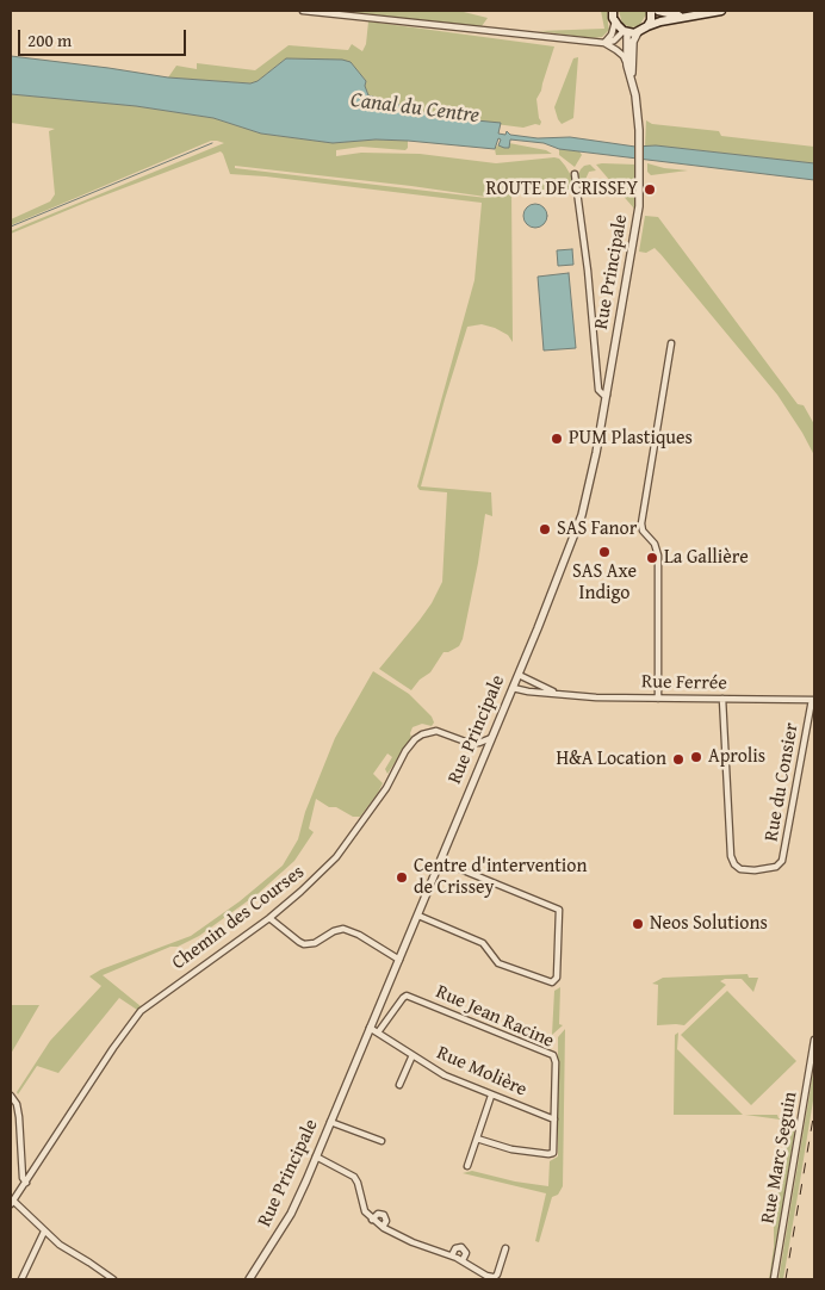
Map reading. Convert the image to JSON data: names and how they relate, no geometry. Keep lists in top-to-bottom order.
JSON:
{
  "streets": {
    "street": [
      "Rue Principale",
      "Rue Ferrée",
      "Rue du Consier",
      "Chemin des Courses",
      "Rue Jean Racine",
      "Rue Molière",
      "Rue Marc Seguin"
    ]
  },
  "crossings": [
    ["Rue Principale", "Rue Ferrée"],
    ["Rue Principale", "Chemin des Courses"],
    ["Rue Principale", "Rue Molière"],
    ["Rue Ferrée", "Rue du Consier"],
    ["Rue Jean Racine", "Rue Molière"]
  ],
  "water": ["Canal du Centre"],
  "places": [
    "ROUTE DE CRISSEY",
    "PUM Plastiques",
    "SAS Fanor",
    "SAS Axe Indigo",
    "La Gallière",
    "Aprolis",
    "H&A Location",
    "Centre d'intervention de Crissey",
    "Neos Solutions"
  ],
  "scale_bar": "200 m"
}
